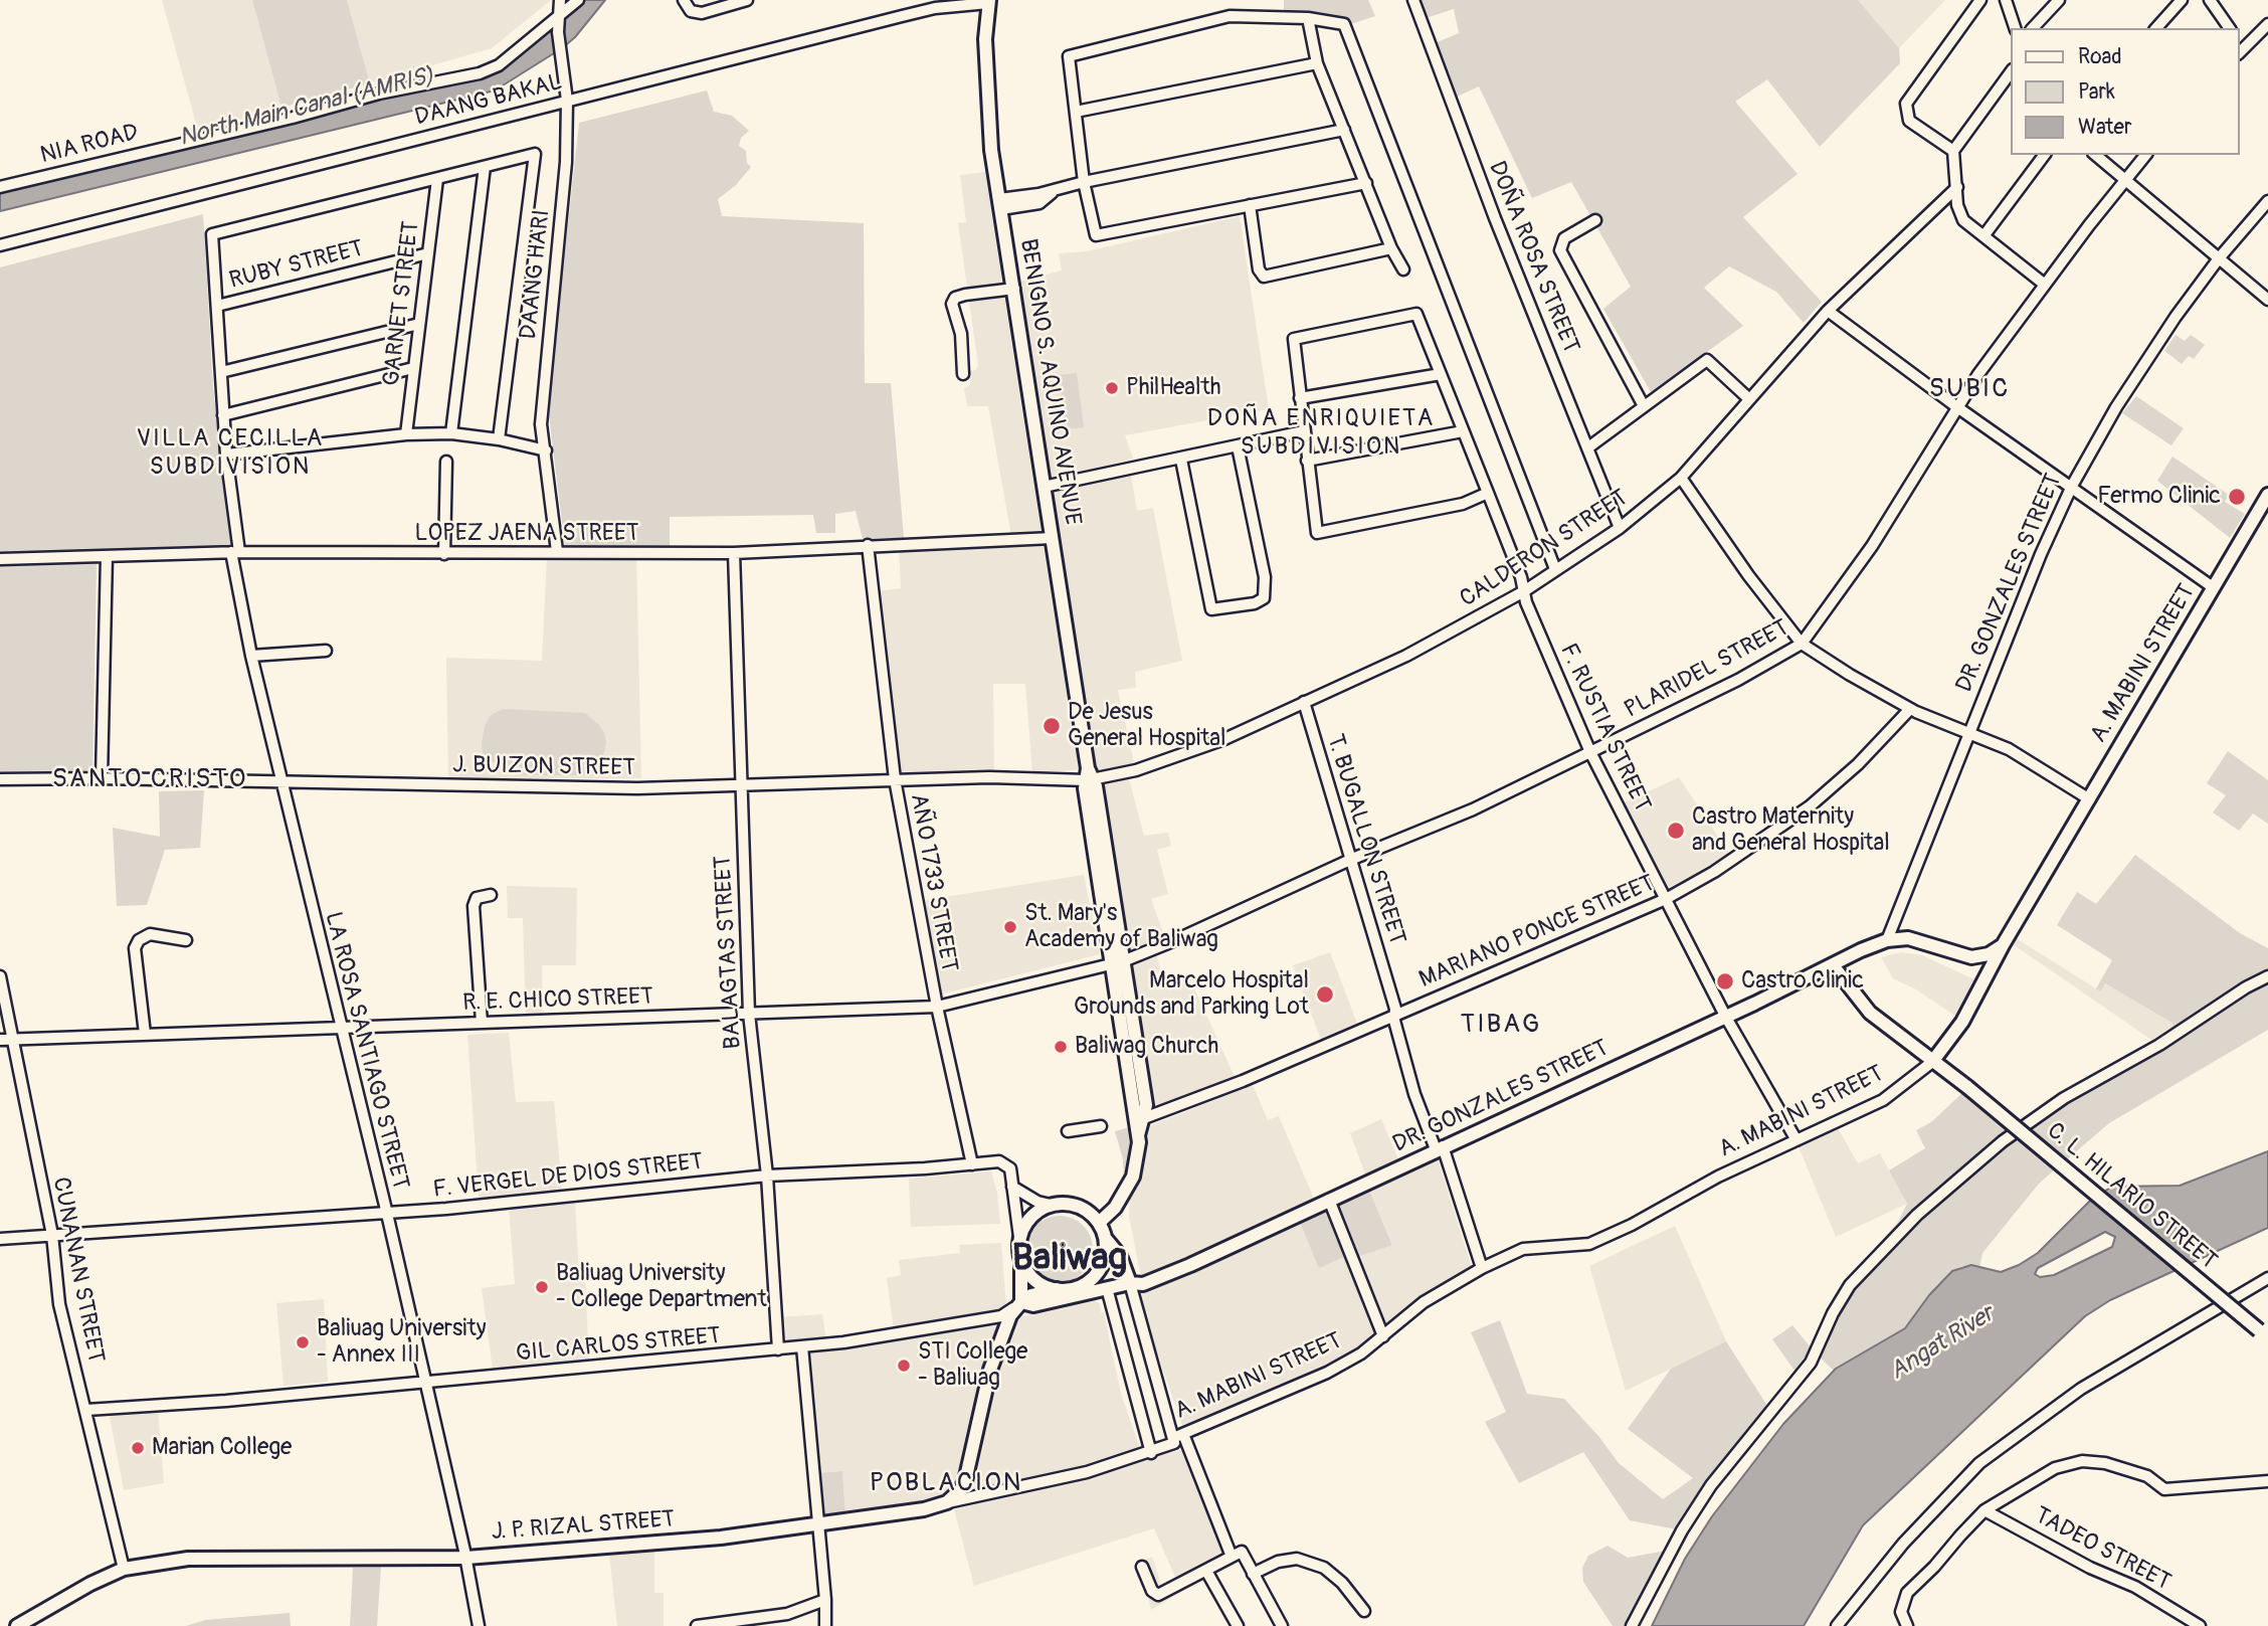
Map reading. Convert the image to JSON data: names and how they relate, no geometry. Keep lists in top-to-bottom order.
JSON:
{
  "streets": {
    "main road": [
      "BENIGNO S. AQUINO AVENUE",
      "DR. GONZALES STREET",
      "A. MABINI STREET",
      "C. L. HILARIO STREET",
      "J. P. RIZAL STREET"
    ],
    "street": [
      "DAANG BAKAL",
      "NIA ROAD",
      "DOÑA ROSA STREET",
      "RUBY STREET",
      "DAANG HARI",
      "GARNET STREET",
      "LOPEZ JAENA STREET",
      "CALDERON STREET",
      "PLARIDEL STREET",
      "F. RUSTIA STREET",
      "J. BUIZON STREET",
      "T. BUGALLON STREET",
      "AÑO 1733 STREET",
      "MARIANO PONCE STREET",
      "BALAGTAS STREET",
      "R. E. CHICO STREET",
      "LA ROSA SANTIAGO STREET",
      "F. VERGEL DE DIOS STREET",
      "CUNANAN STREET",
      "GIL CARLOS STREET",
      "TADEO STREET"
    ]
  },
  "crossings": [
    ["DAANG BAKAL", "DAANG HARI"],
    ["DAANG BAKAL", "BENIGNO S. AQUINO AVENUE"],
    ["NIA ROAD", "DAANG HARI"],
    ["DOÑA ROSA STREET", "CALDERON STREET"],
    ["RUBY STREET", "GARNET STREET"],
    ["RUBY STREET", "LA ROSA SANTIAGO STREET"],
    ["DAANG HARI", "LOPEZ JAENA STREET"],
    ["GARNET STREET", "LA ROSA SANTIAGO STREET"],
    ["BENIGNO S. AQUINO AVENUE", "LOPEZ JAENA STREET"],
    ["BENIGNO S. AQUINO AVENUE", "CALDERON STREET"],
    ["BENIGNO S. AQUINO AVENUE", "PLARIDEL STREET"],
    ["BENIGNO S. AQUINO AVENUE", "J. BUIZON STREET"],
    ["BENIGNO S. AQUINO AVENUE", "MARIANO PONCE STREET"],
    ["BENIGNO S. AQUINO AVENUE", "R. E. CHICO STREET"],
    ["LOPEZ JAENA STREET", "AÑO 1733 STREET"],
    ["LOPEZ JAENA STREET", "BALAGTAS STREET"],
    ["LOPEZ JAENA STREET", "LA ROSA SANTIAGO STREET"],
    ["CALDERON STREET", "F. RUSTIA STREET"],
    ["CALDERON STREET", "J. BUIZON STREET"],
    ["CALDERON STREET", "T. BUGALLON STREET"],
    ["DR. GONZALES STREET", "A. MABINI STREET"],
    ["DR. GONZALES STREET", "F. RUSTIA STREET"],
    ["DR. GONZALES STREET", "T. BUGALLON STREET"],
    ["DR. GONZALES STREET", "C. L. HILARIO STREET"],
    ["DR. GONZALES STREET", "GIL CARLOS STREET"],
    ["A. MABINI STREET", "F. RUSTIA STREET"],
    ["A. MABINI STREET", "T. BUGALLON STREET"],
    ["A. MABINI STREET", "C. L. HILARIO STREET"],
    ["A. MABINI STREET", "J. P. RIZAL STREET"],
    ["PLARIDEL STREET", "F. RUSTIA STREET"],
    ["PLARIDEL STREET", "T. BUGALLON STREET"],
    ["PLARIDEL STREET", "R. E. CHICO STREET"],
    ["F. RUSTIA STREET", "MARIANO PONCE STREET"],
    ["J. BUIZON STREET", "AÑO 1733 STREET"],
    ["J. BUIZON STREET", "BALAGTAS STREET"],
    ["J. BUIZON STREET", "LA ROSA SANTIAGO STREET"],
    ["T. BUGALLON STREET", "MARIANO PONCE STREET"],
    ["AÑO 1733 STREET", "R. E. CHICO STREET"],
    ["AÑO 1733 STREET", "F. VERGEL DE DIOS STREET"],
    ["BALAGTAS STREET", "R. E. CHICO STREET"],
    ["BALAGTAS STREET", "F. VERGEL DE DIOS STREET"],
    ["BALAGTAS STREET", "GIL CARLOS STREET"],
    ["R. E. CHICO STREET", "LA ROSA SANTIAGO STREET"],
    ["R. E. CHICO STREET", "CUNANAN STREET"],
    ["LA ROSA SANTIAGO STREET", "F. VERGEL DE DIOS STREET"],
    ["LA ROSA SANTIAGO STREET", "GIL CARLOS STREET"],
    ["LA ROSA SANTIAGO STREET", "J. P. RIZAL STREET"],
    ["F. VERGEL DE DIOS STREET", "CUNANAN STREET"],
    ["CUNANAN STREET", "GIL CARLOS STREET"],
    ["CUNANAN STREET", "J. P. RIZAL STREET"]
  ],
  "districts": [
    "SUBIC",
    "DOÑA ENRIQUIETA SUBDIVISION",
    "VILLA CECILLA SUBDIVISION",
    "SANTO CRISTO",
    "TIBAG",
    "Baliwag",
    "POBLACION"
  ],
  "water": ["North Main Canal (AMRIS)", "Angat River"],
  "places": [
    "PhilHealth",
    "Fermo Clinic",
    "De Jesus General Hospital",
    "Castro Maternity and General Hospital",
    "St. Mary's Academy of Baliwag",
    "Castro Clinic",
    "Marcelo Hospital Grounds and Parking Lot",
    "Baliwag Church",
    "Baliuag University - College Department",
    "Baliuag University - Annex III",
    "STI College - Baliuag",
    "Marian College"
  ],
  "legend": ["Road", "Park", "Water"]
}
